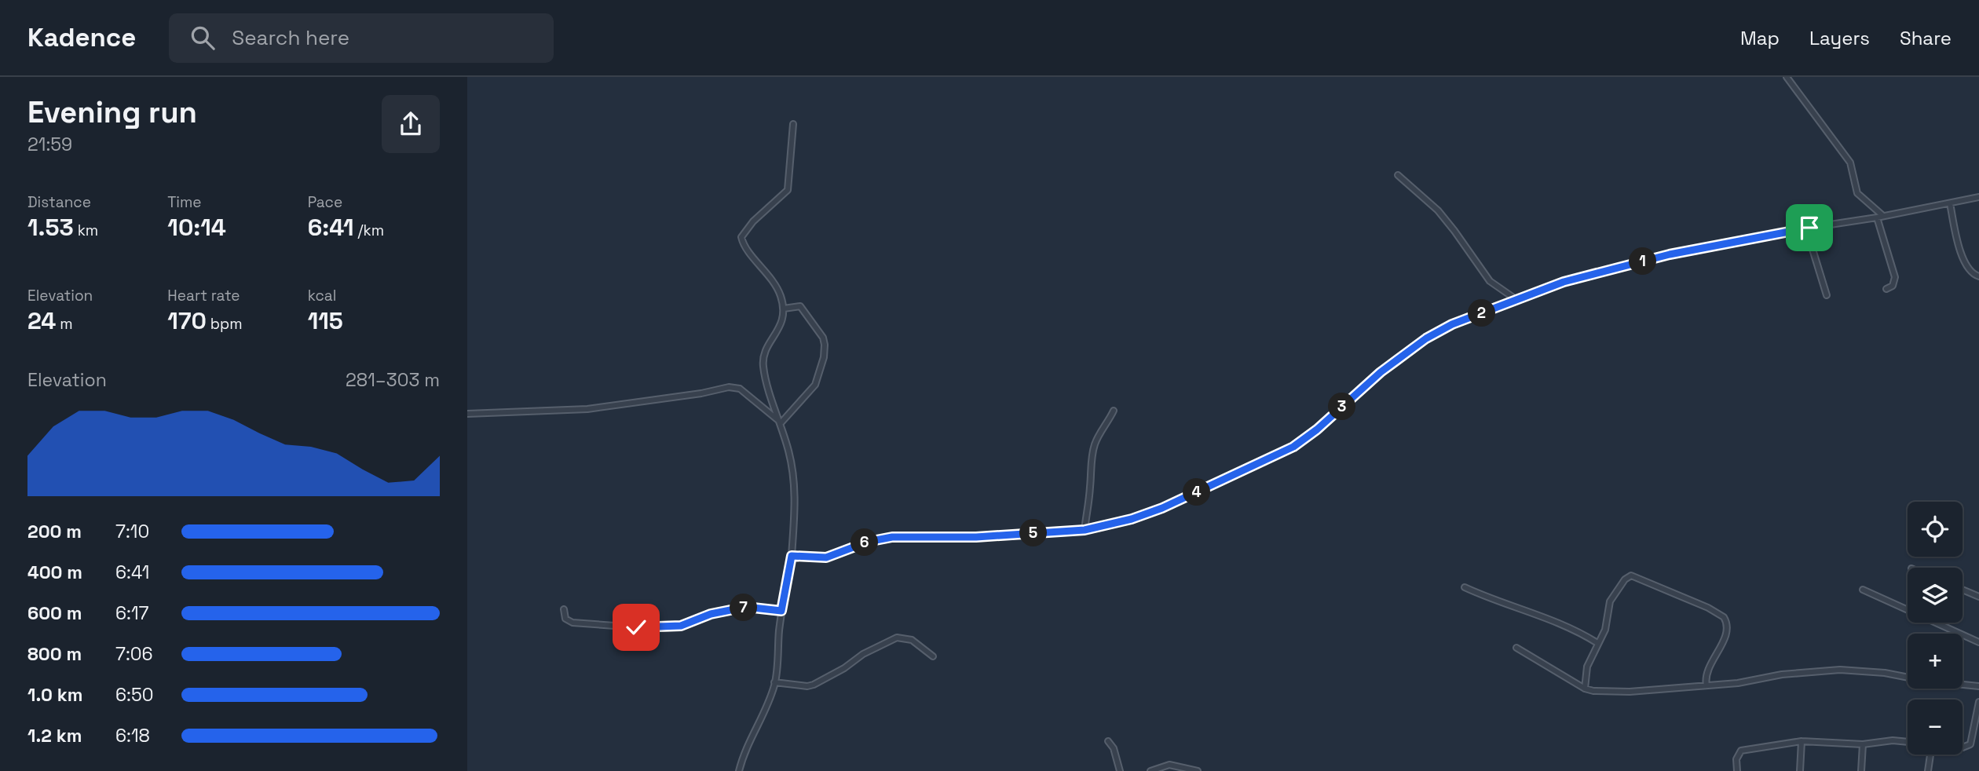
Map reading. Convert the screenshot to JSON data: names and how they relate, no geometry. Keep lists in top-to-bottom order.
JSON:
{
  "page": {
    "header": "Kadence",
    "search": "Search here",
    "nav": ["Map", "Layers", "Share"],
    "heading": ["Evening run", "21:59"],
    "stats": [
      ["Distance", "1.53 km"],
      ["Time", "10:14"],
      ["Pace", "6:41 /km"],
      ["Elevation", "24 m"],
      ["Heart rate", "170 bpm"],
      ["kcal", "115"]
    ],
    "pins": [
      "1",
      "2",
      "3",
      "4",
      "5",
      "6",
      "7"
    ],
    "chart": ["Elevation", "281–303 m"],
    "map_buttons": ["+", "−"],
    "list": [
      {
        "name": "200 m",
        "note": "7:10"
      },
      {
        "name": "400 m",
        "note": "6:41"
      },
      {
        "name": "600 m",
        "note": "6:17"
      },
      {
        "name": "800 m",
        "note": "7:06"
      },
      {
        "name": "1.0 km",
        "note": "6:50"
      },
      {
        "name": "1.2 km",
        "note": "6:18"
      }
    ]
  }
}
